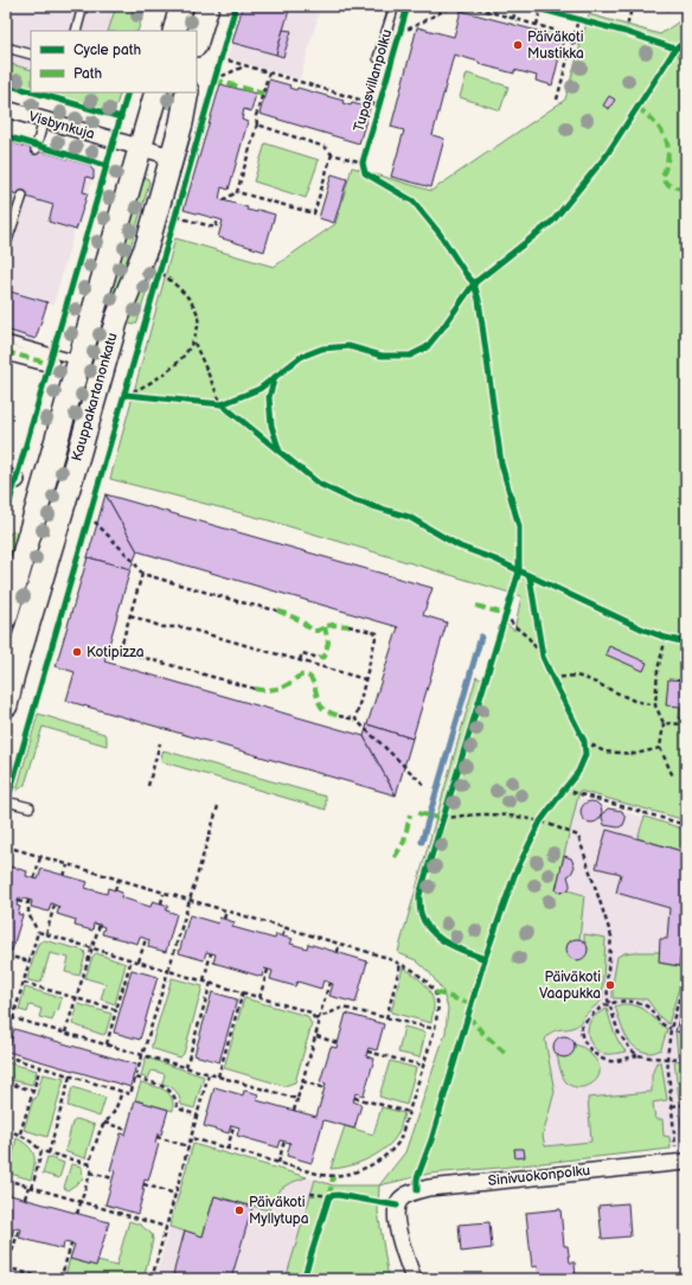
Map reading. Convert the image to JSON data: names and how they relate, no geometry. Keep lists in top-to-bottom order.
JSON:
{
  "streets": {
    "main road": ["Kauppakartanonkatu"],
    "street": ["Visbynkuja", "Sinivuokonpolku"],
    "cycle path": ["Tupasvillanpolku"]
  },
  "crossings": [
    ["Visbynkuja", "Kauppakartanonkatu"]
  ],
  "places": [
    "Päiväkoti Mustikka",
    "Kotipizza",
    "Päiväkoti Vaapukka",
    "Päiväkoti Myllytupa"
  ],
  "legend": ["Cycle path", "Path"]
}
